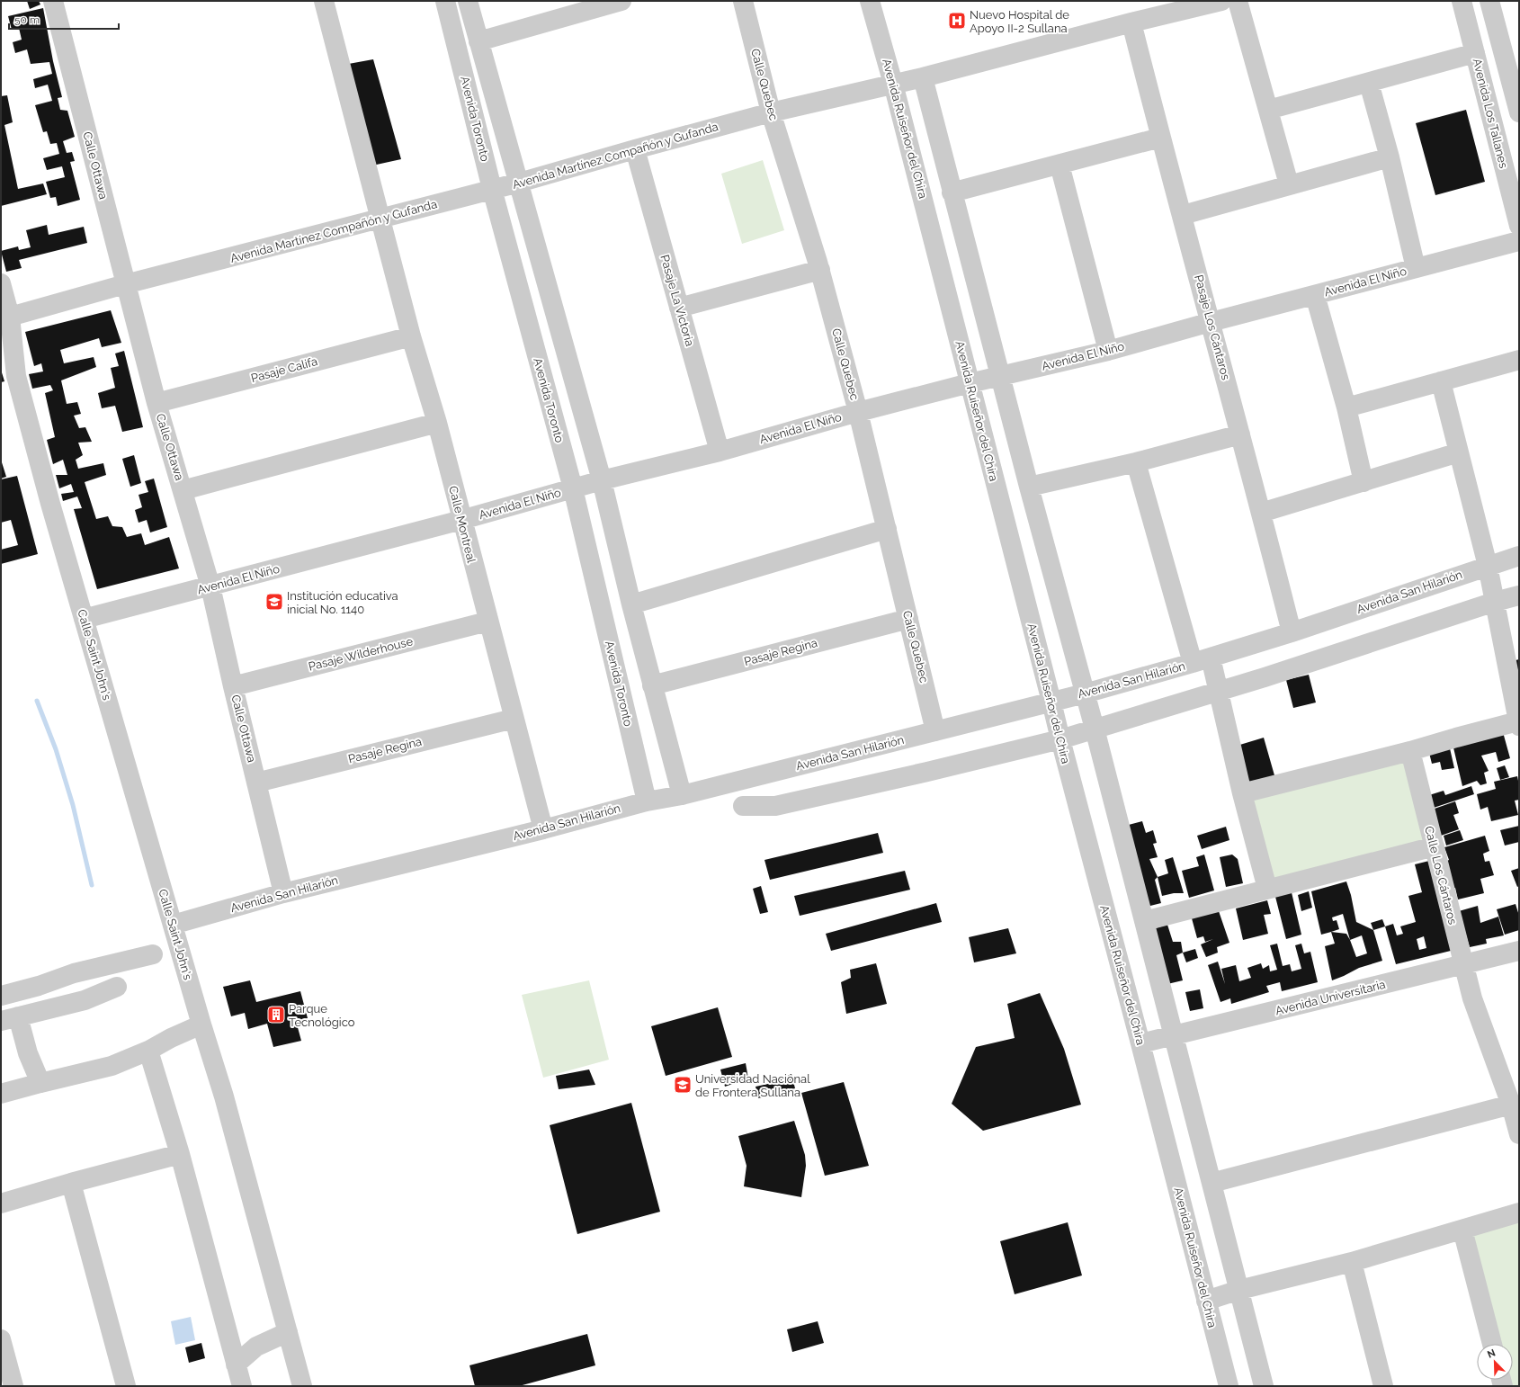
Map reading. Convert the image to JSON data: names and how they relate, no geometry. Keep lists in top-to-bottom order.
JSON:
{
  "streets": {
    "street": [
      "Calle Quebec",
      "Avenida Los Tallanes",
      "Avenida Toronto",
      "Avenida Ruiseñor del Chira",
      "Avenida Martínez Compañón y Gufanda",
      "Calle Ottawa",
      "Avenida El Niño",
      "Pasaje La Victoria",
      "Pasaje Los Cántaros",
      "Pasaje Califa",
      "Calle Montreal",
      "Avenida San Hilarión",
      "Pasaje Regina",
      "Pasaje Wilderhouse",
      "Calle Saint John's",
      "Calle Los Cántaros",
      "Avenida Universitaria"
    ]
  },
  "crossings": [
    ["Calle Quebec", "Avenida Martínez Compañón y Gufanda"],
    ["Calle Quebec", "Avenida El Niño"],
    ["Calle Quebec", "Avenida San Hilarión"],
    ["Calle Quebec", "Pasaje Regina"],
    ["Avenida Toronto", "Avenida Martínez Compañón y Gufanda"],
    ["Avenida Toronto", "Avenida El Niño"],
    ["Avenida Toronto", "Avenida San Hilarión"],
    ["Avenida Toronto", "Pasaje Regina"],
    ["Avenida Ruiseñor del Chira", "Avenida Martínez Compañón y Gufanda"],
    ["Avenida Ruiseñor del Chira", "Avenida El Niño"],
    ["Avenida Ruiseñor del Chira", "Avenida San Hilarión"],
    ["Avenida Ruiseñor del Chira", "Avenida Universitaria"],
    ["Avenida Martínez Compañón y Gufanda", "Calle Ottawa"],
    ["Avenida Martínez Compañón y Gufanda", "Pasaje La Victoria"],
    ["Avenida Martínez Compañón y Gufanda", "Pasaje Los Cántaros"],
    ["Avenida Martínez Compañón y Gufanda", "Calle Montreal"],
    ["Avenida Martínez Compañón y Gufanda", "Calle Saint John's"],
    ["Calle Ottawa", "Avenida El Niño"],
    ["Calle Ottawa", "Pasaje Califa"],
    ["Calle Ottawa", "Avenida San Hilarión"],
    ["Calle Ottawa", "Pasaje Regina"],
    ["Calle Ottawa", "Pasaje Wilderhouse"],
    ["Avenida El Niño", "Pasaje La Victoria"],
    ["Avenida El Niño", "Pasaje Los Cántaros"],
    ["Avenida El Niño", "Calle Montreal"],
    ["Avenida El Niño", "Calle Saint John's"],
    ["Pasaje Los Cántaros", "Avenida San Hilarión"],
    ["Pasaje Califa", "Calle Montreal"],
    ["Calle Montreal", "Avenida San Hilarión"],
    ["Calle Montreal", "Pasaje Regina"],
    ["Calle Montreal", "Pasaje Wilderhouse"],
    ["Avenida San Hilarión", "Calle Saint John's"],
    ["Calle Los Cántaros", "Avenida Universitaria"]
  ],
  "places": {
    "hospital": ["Nuevo Hospital de Apoyo II-2 Sullana"],
    "school or university": ["Institución educativa inicial No. 1140", "Universidad Nacional de Frontera Sullana"],
    "building": ["Parque Tecnológico"]
  },
  "scale_bar": "50 m",
  "north": "top left"
}
